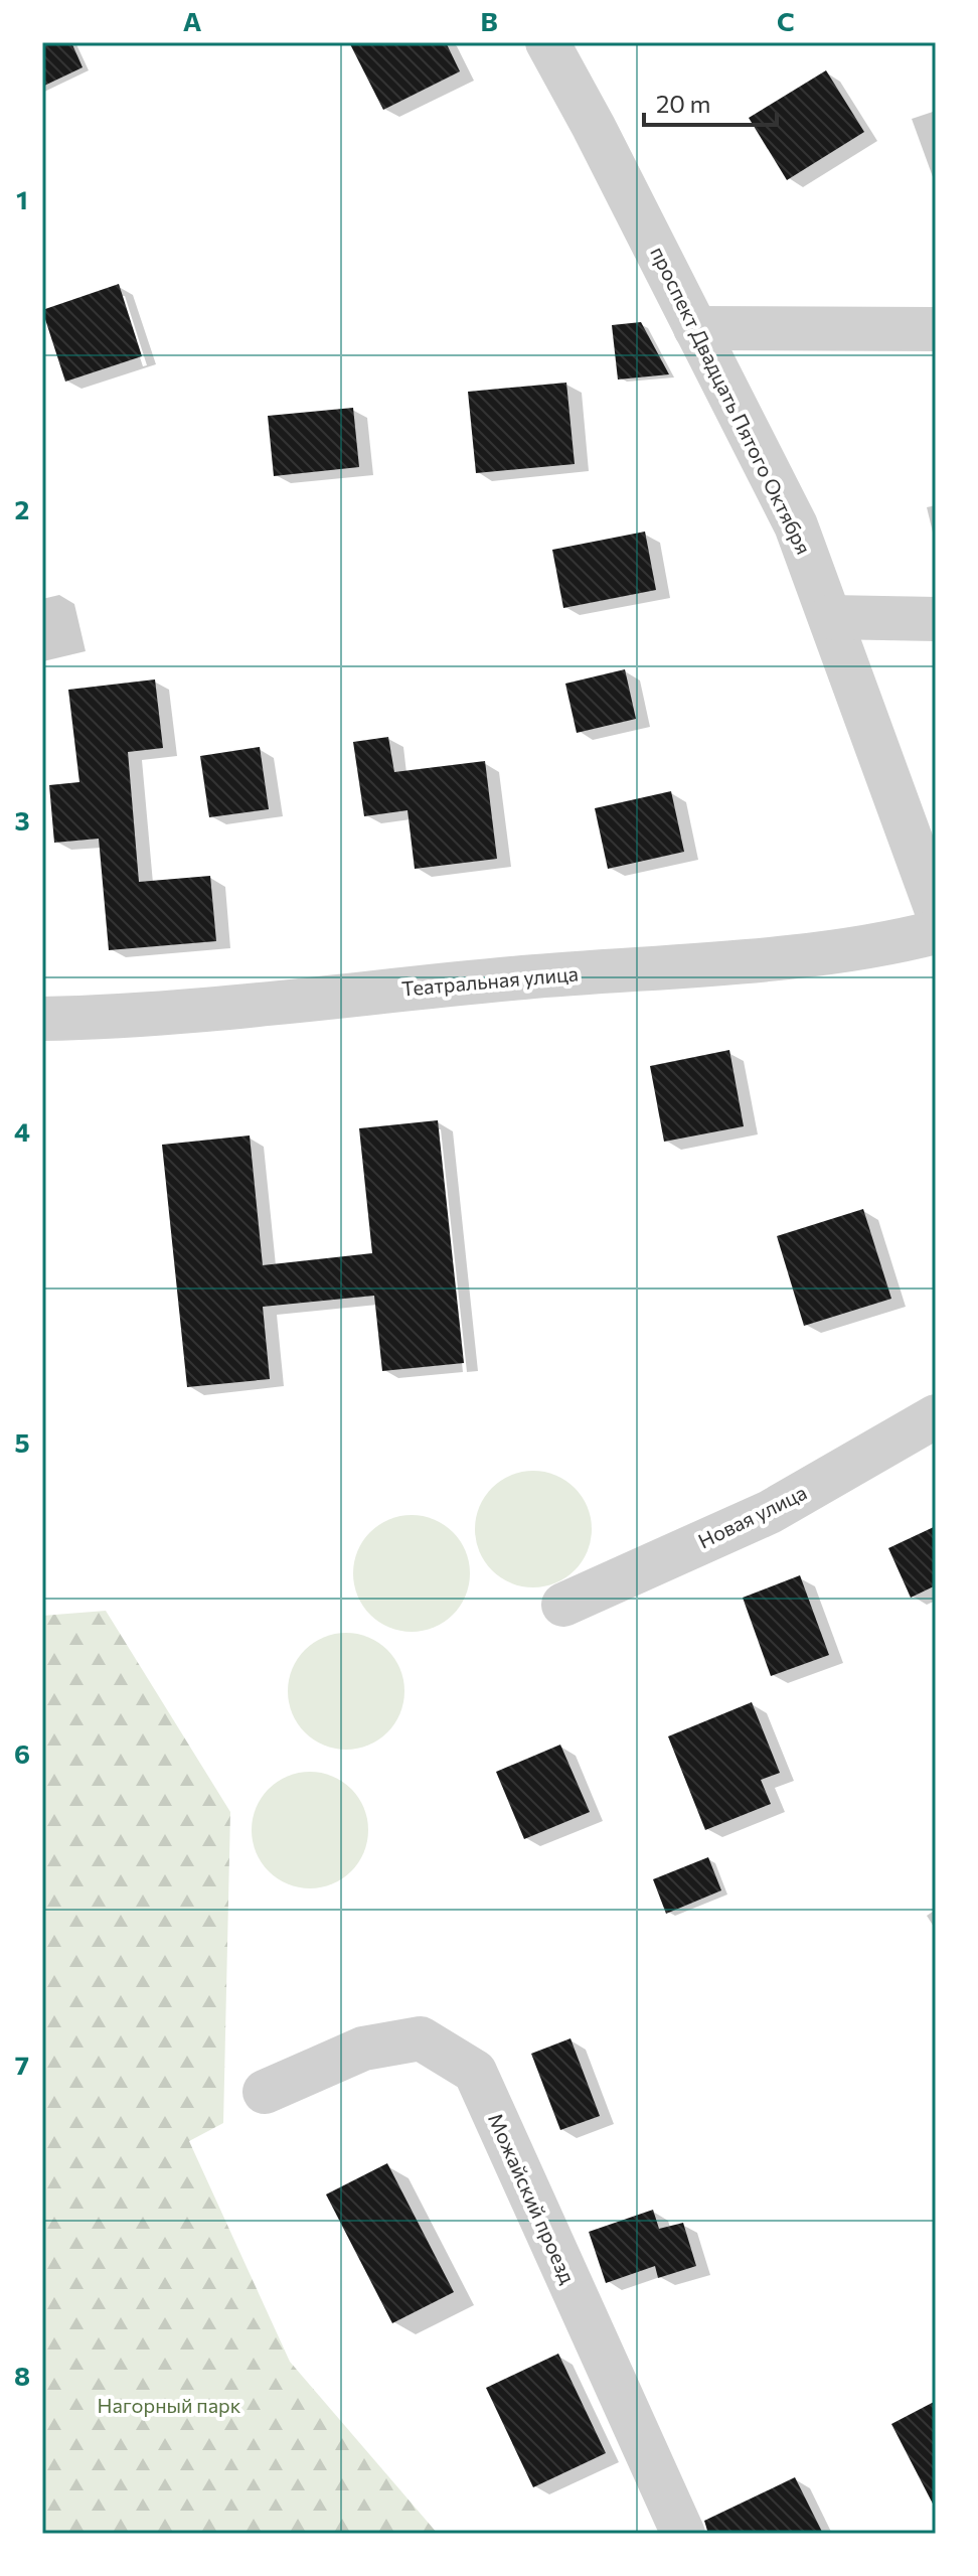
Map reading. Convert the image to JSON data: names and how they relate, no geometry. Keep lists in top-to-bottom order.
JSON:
{
  "streets": {
    "street": [
      "проспект Двадцать Пятого Октября",
      "Театральная улица",
      "Новая улица",
      "Можайский проезд"
    ]
  },
  "parks": ["Нагорный парк"],
  "scale_bar": "20 m",
  "grid": {
    "columns": ["A", "B", "C"],
    "rows": [
      "1",
      "2",
      "3",
      "4",
      "5",
      "6",
      "7",
      "8"
    ]
  }
}
